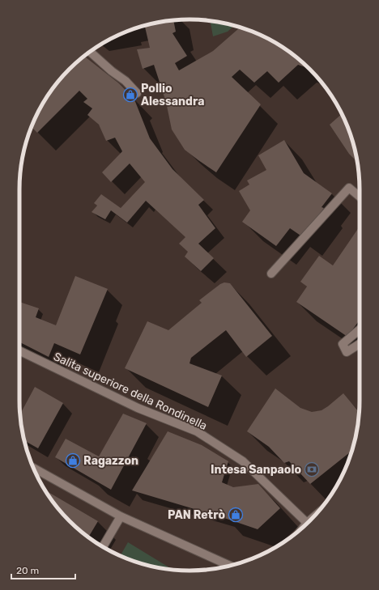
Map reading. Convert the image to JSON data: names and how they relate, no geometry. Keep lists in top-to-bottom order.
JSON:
{
  "streets": {
    "street": ["Salita superiore della Rondinella"]
  },
  "places": {
    "shop": ["Pollio Alessandra", "Ragazzon", "PAN Retrò"],
    "bank": ["Intesa Sanpaolo"]
  },
  "scale_bar": "20 m"
}
